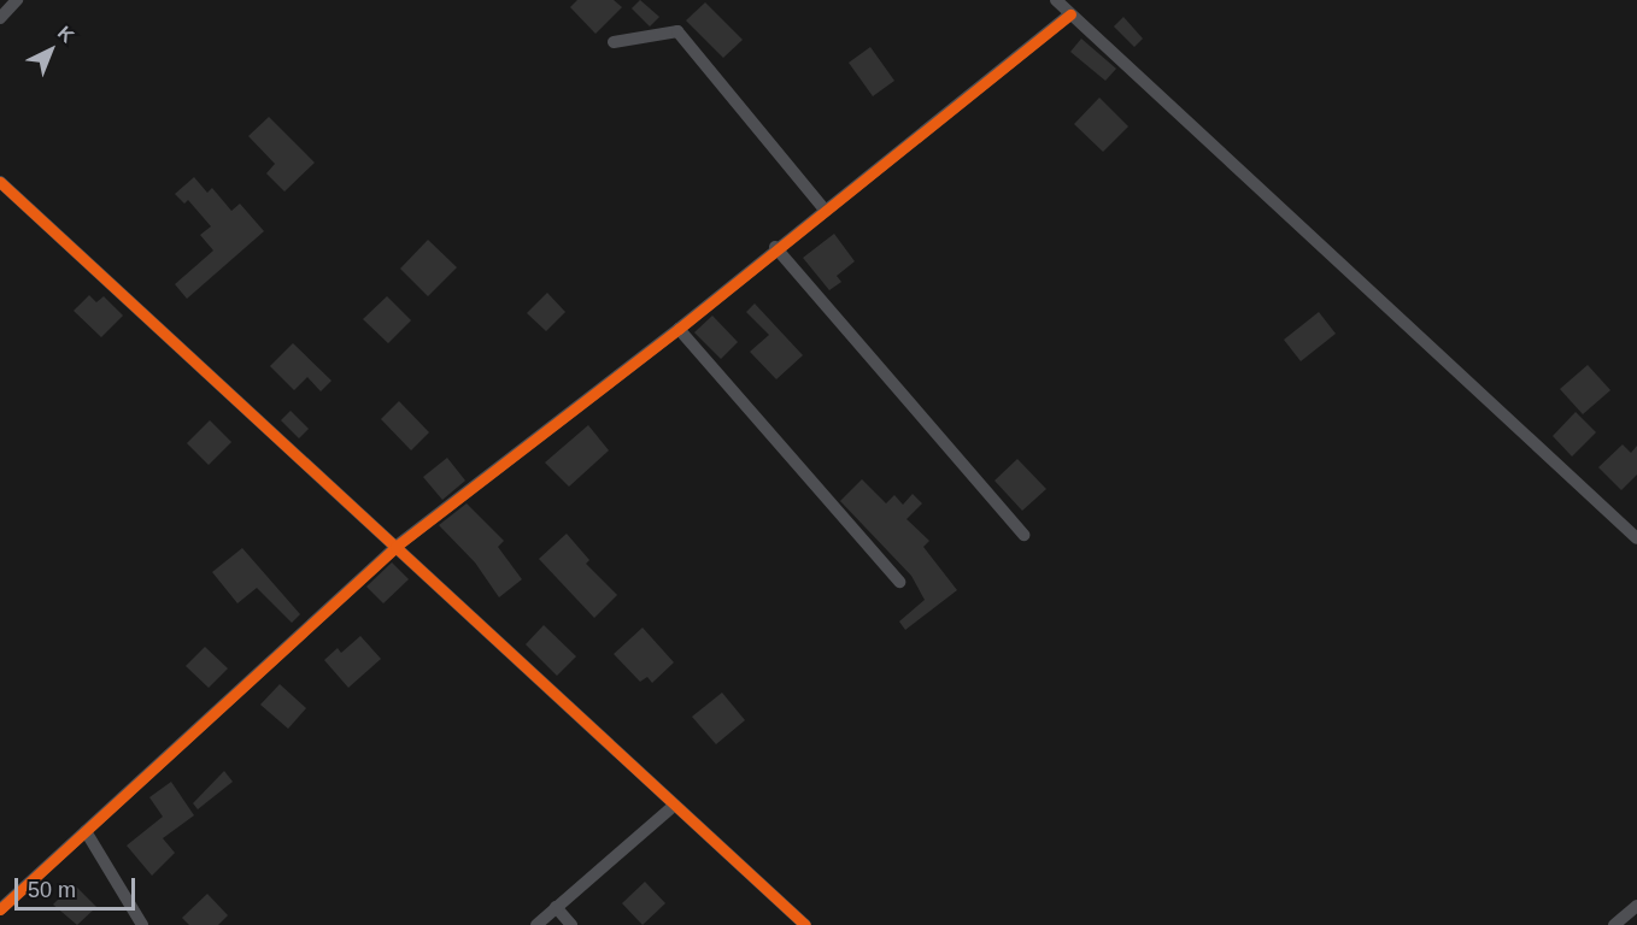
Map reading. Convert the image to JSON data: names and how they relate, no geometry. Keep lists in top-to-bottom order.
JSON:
{
  "scale_bar": "50 m",
  "north": "top right"
}
